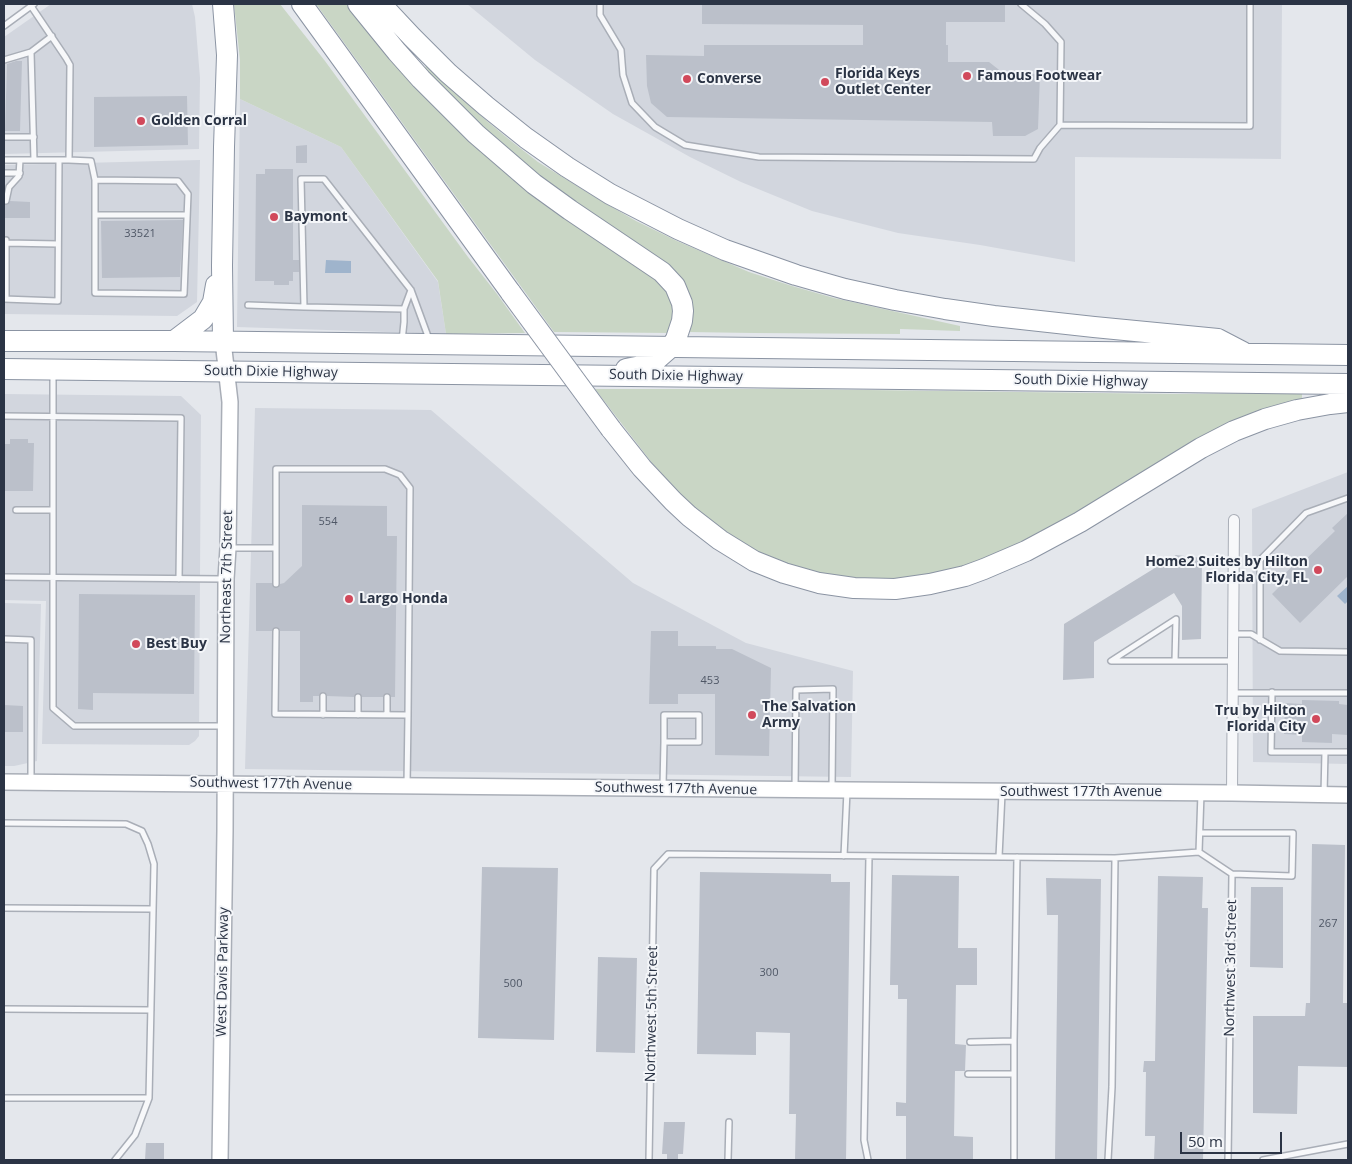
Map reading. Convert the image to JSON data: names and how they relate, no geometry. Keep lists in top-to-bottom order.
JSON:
{
  "streets": {
    "highway": ["South Dixie Highway"],
    "main road": ["Northeast 7th Street", "Southwest 177th Avenue", "West Davis Parkway"],
    "lane": ["Northwest 3rd Street", "Northwest 5th Street"]
  },
  "crossings": [
    ["South Dixie Highway", "Northeast 7th Street"],
    ["Northeast 7th Street", "Southwest 177th Avenue"],
    ["Northeast 7th Street", "West Davis Parkway"],
    ["Southwest 177th Avenue", "West Davis Parkway"]
  ],
  "places": [
    "Famous Footwear",
    "Converse",
    "Florida Keys Outlet Center",
    "Golden Corral",
    "Baymont",
    "Home2 Suites by Hilton Florida City, FL",
    "Largo Honda",
    "Best Buy",
    "The Salvation Army",
    "Tru by Hilton Florida City"
  ],
  "house_numbers": [
    "33521",
    "554",
    "453",
    "267",
    "300",
    "500"
  ],
  "scale_bar": "50 m"
}
